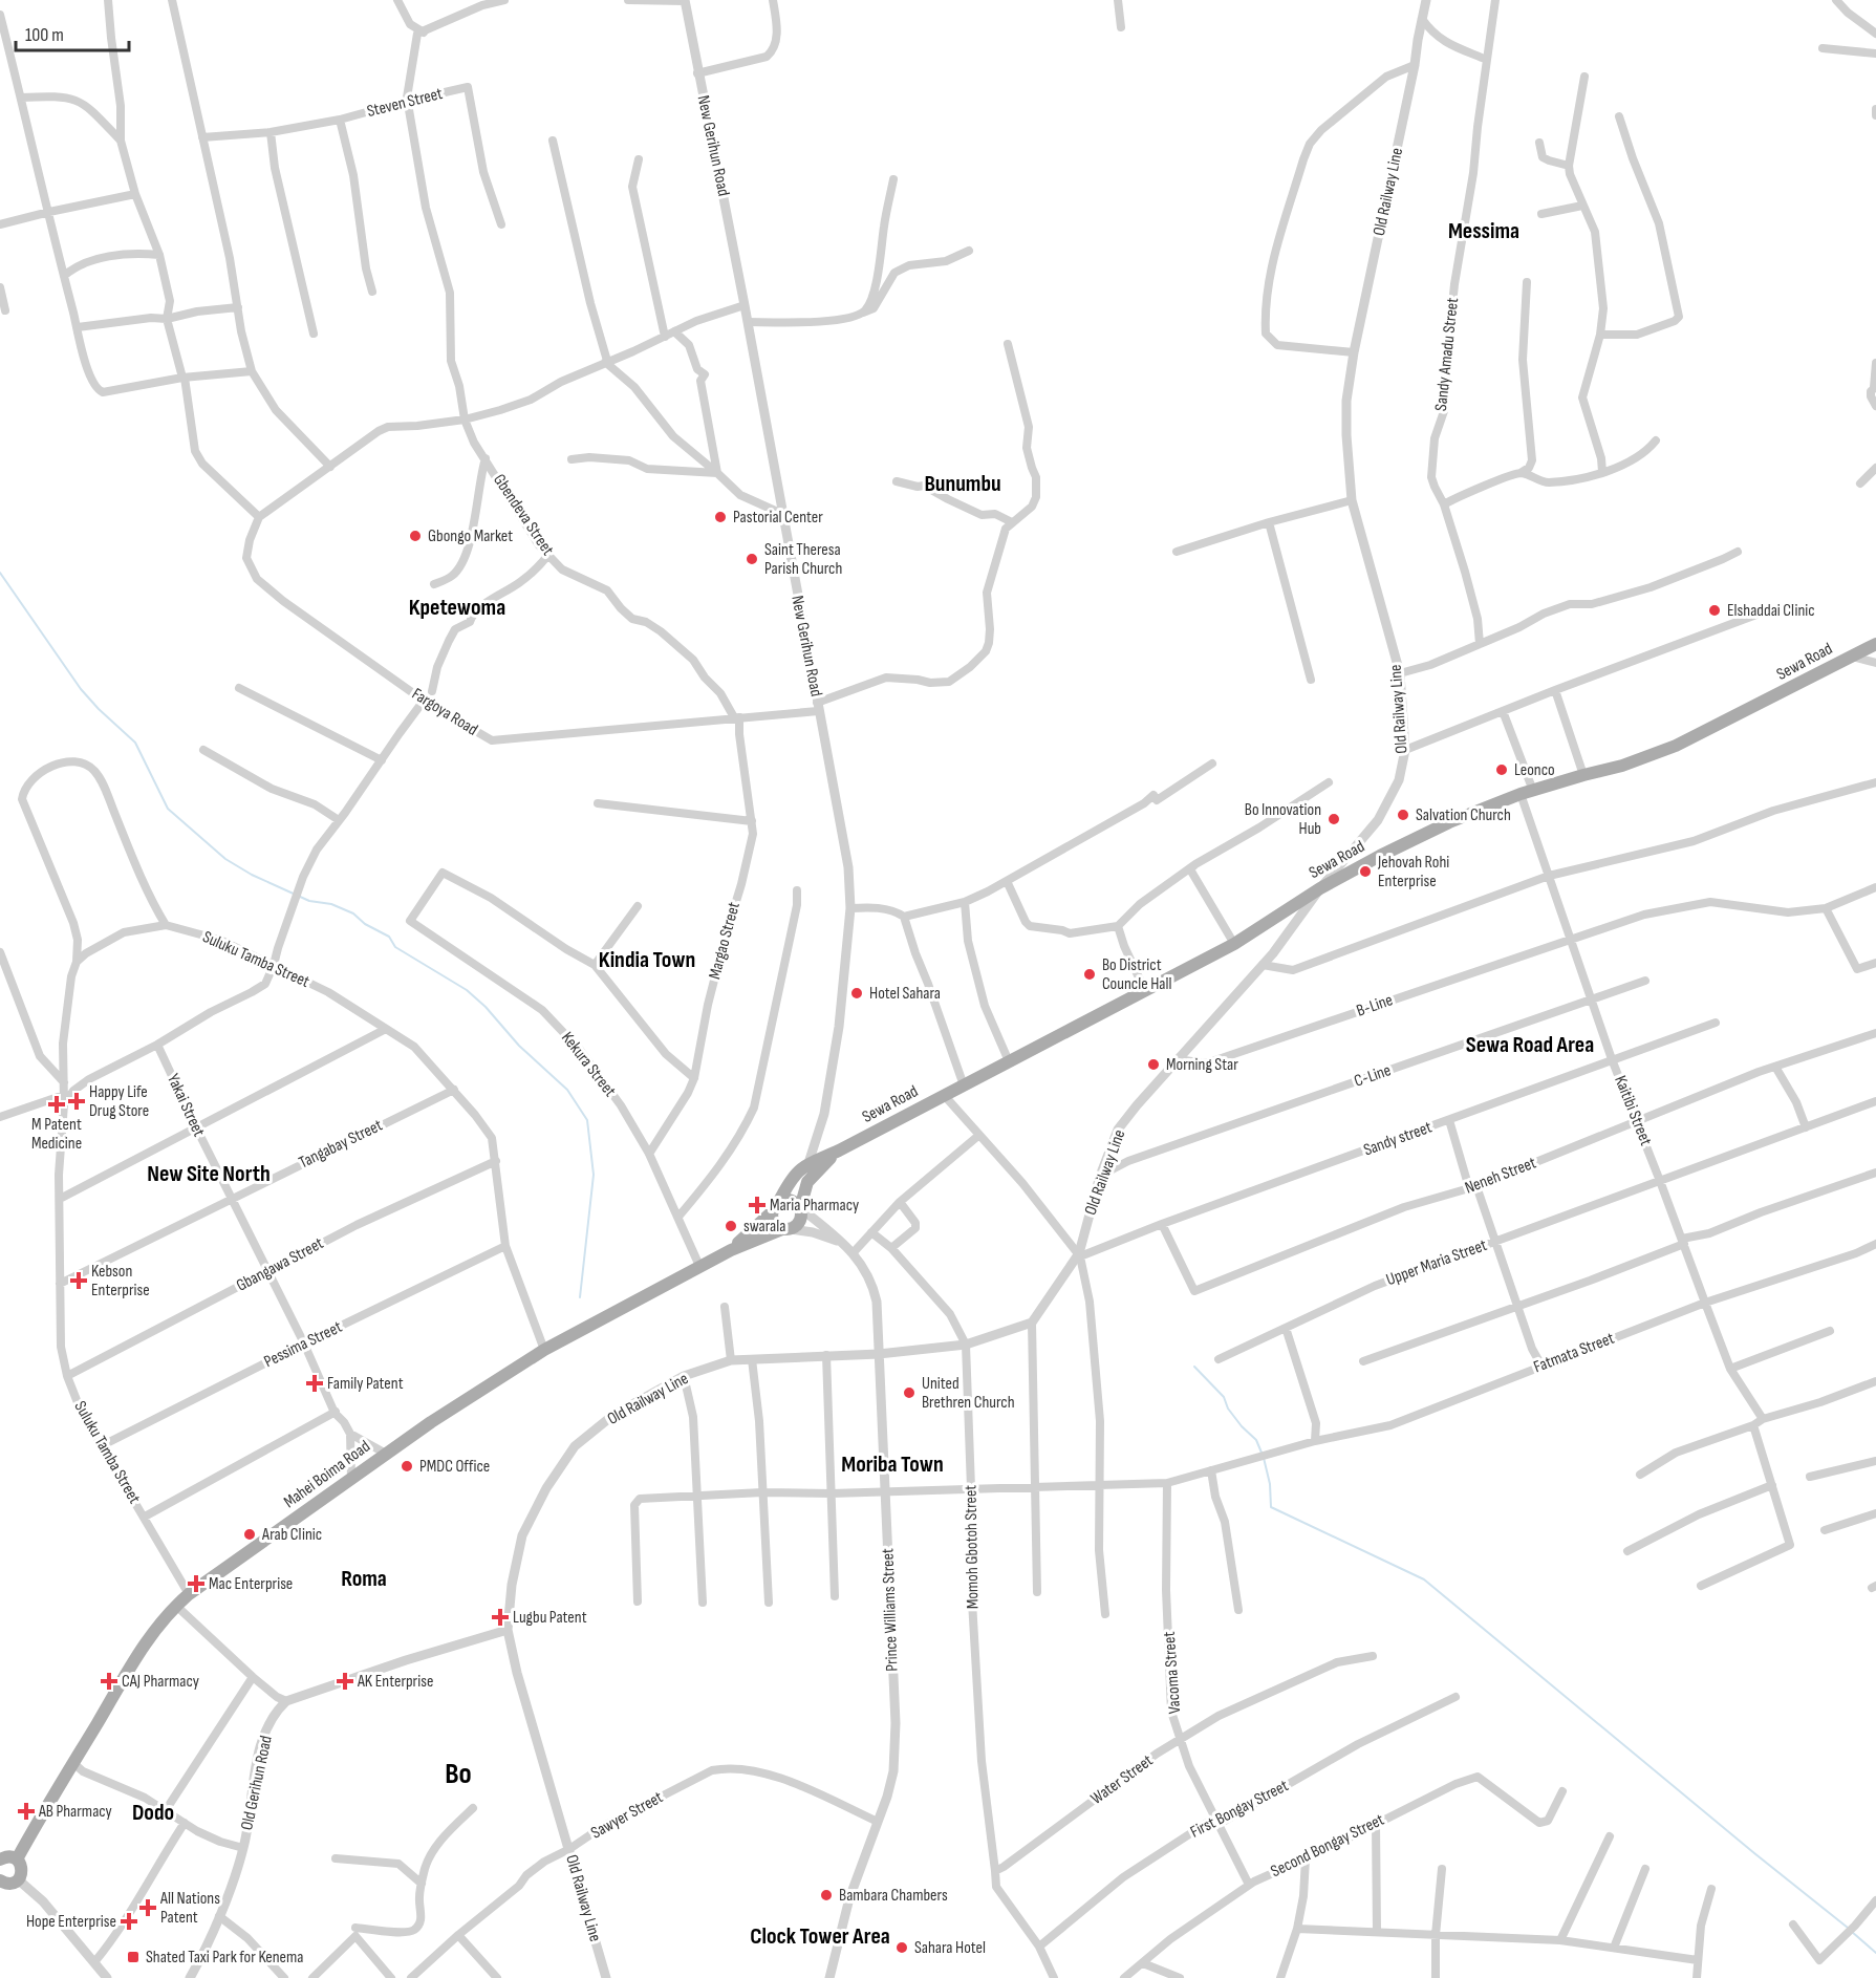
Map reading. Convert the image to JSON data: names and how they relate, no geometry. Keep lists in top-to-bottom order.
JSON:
{
  "streets": {
    "main road": ["Sewa Road", "Mahei Boima Road"],
    "street": [
      "Steven Street",
      "New Gerihun Road",
      "Old Railway Line",
      "Sandy Amadu Street",
      "Gbendeva Street",
      "Fargoya Road",
      "Margao Street",
      "Suluku Tamba Street",
      "B-Line",
      "Kekura Street",
      "C-Line",
      "Yakai Street",
      "Kaitibi Street",
      "Sandy street",
      "Tangabay Street",
      "Neneh Street",
      "Upper Maria Street",
      "Gbangawa Street",
      "Pessima Street",
      "Fatmata Street",
      "Momoh Gbotoh Street",
      "Prince Williams Street",
      "Vacoma Street",
      "Water Street",
      "Old Gerihun Road",
      "First Bongay Street",
      "Sawyer Street",
      "Second Bongay Street"
    ]
  },
  "crossings": [
    ["Steven Street", "Gbendeva Street"],
    ["New Gerihun Road", "Fargoya Road"],
    ["Old Railway Line", "Sewa Road"],
    ["Old Railway Line", "B-Line"],
    ["Old Railway Line", "C-Line"],
    ["Old Railway Line", "Sandy street"],
    ["Old Railway Line", "Momoh Gbotoh Street"],
    ["Old Railway Line", "Prince Williams Street"],
    ["Old Railway Line", "Sawyer Street"],
    ["Gbendeva Street", "Fargoya Road"],
    ["Gbendeva Street", "Margao Street"],
    ["Sewa Road", "Kaitibi Street"],
    ["Fargoya Road", "Margao Street"],
    ["Margao Street", "Kekura Street"],
    ["Suluku Tamba Street", "Tangabay Street"],
    ["Suluku Tamba Street", "Gbangawa Street"],
    ["Suluku Tamba Street", "Pessima Street"],
    ["Suluku Tamba Street", "Mahei Boima Road"],
    ["B-Line", "Kaitibi Street"],
    ["Kekura Street", "Mahei Boima Road"],
    ["C-Line", "Kaitibi Street"],
    ["Yakai Street", "Tangabay Street"],
    ["Yakai Street", "Gbangawa Street"],
    ["Yakai Street", "Pessima Street"],
    ["Yakai Street", "Mahei Boima Road"],
    ["Kaitibi Street", "Sandy street"],
    ["Kaitibi Street", "Neneh Street"],
    ["Kaitibi Street", "Upper Maria Street"],
    ["Kaitibi Street", "Fatmata Street"],
    ["Sandy street", "Neneh Street"],
    ["Fatmata Street", "Momoh Gbotoh Street"],
    ["Fatmata Street", "Prince Williams Street"],
    ["Fatmata Street", "Vacoma Street"],
    ["Momoh Gbotoh Street", "Water Street"],
    ["Prince Williams Street", "Sawyer Street"],
    ["Vacoma Street", "Water Street"],
    ["Vacoma Street", "First Bongay Street"],
    ["Vacoma Street", "Second Bongay Street"]
  ],
  "districts": [
    "Messima",
    "Bunumbu",
    "Kpetewoma",
    "Kindia Town",
    "Sewa Road Area",
    "New Site North",
    "Moriba Town",
    "Roma",
    "Bo",
    "Dodo",
    "Clock Tower Area"
  ],
  "places": {
    "other": [
      "Pastorial Center",
      "Gbongo Market",
      "Saint Theresa Parish Church",
      "Elshaddai Clinic",
      "Leonco",
      "Salvation Church",
      "Bo Innovation Hub",
      "Jehovah Rohi Enterprise",
      "Bo District Councle Hall",
      "Hotel Sahara",
      "Morning Star",
      "swarala",
      "United Brethren Church",
      "PMDC Office",
      "Arab Clinic",
      "Bambara Chambers",
      "Sahara Hotel"
    ],
    "health": [
      "Happy Life Drug Store",
      "M Patent Medicine",
      "Maria Pharmacy",
      "Kebson Enterprise",
      "Family Patent",
      "Mac Enterprise",
      "Lugbu Patent",
      "CAJ Pharmacy",
      "AK Enterprise",
      "AB Pharmacy",
      "All Nations Patent",
      "Hope Enterprise"
    ],
    "transit": ["Shated Taxi Park for Kenema"]
  },
  "scale_bar": "100 m"
}
